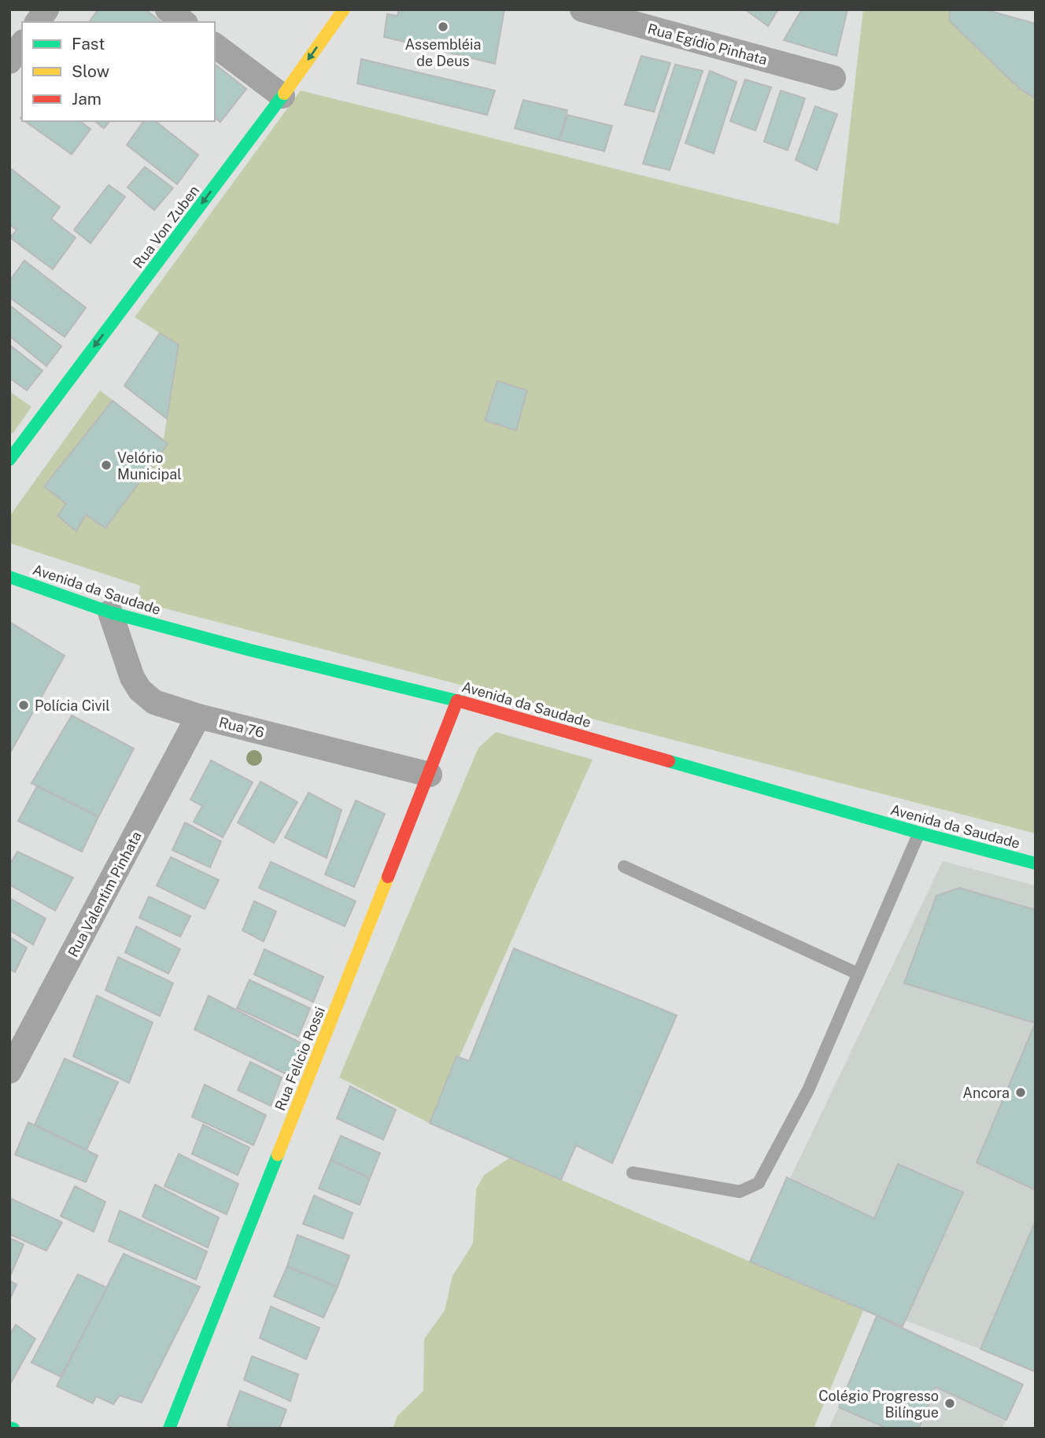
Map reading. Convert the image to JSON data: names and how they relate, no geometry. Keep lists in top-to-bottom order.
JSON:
{
  "streets": {
    "street": [
      "Rua Egídio Pinhata",
      "Rua Von Zuben",
      "Avenida da Saudade",
      "Rua 76",
      "Rua Valentim Pinhata",
      "Rua Felício Rossi"
    ]
  },
  "crossings": [
    ["Avenida da Saudade", "Rua 76"],
    ["Avenida da Saudade", "Rua Felício Rossi"],
    ["Rua 76", "Rua Valentim Pinhata"],
    ["Rua 76", "Rua Felício Rossi"]
  ],
  "one_way": ["Rua Von Zuben"],
  "places": [
    "Assembléia de Deus",
    "Velório Municipal",
    "Polícia Civil",
    "Ancora",
    "Colégio Progresso Bilíngue"
  ],
  "legend": ["Fast", "Slow", "Jam"]
}
